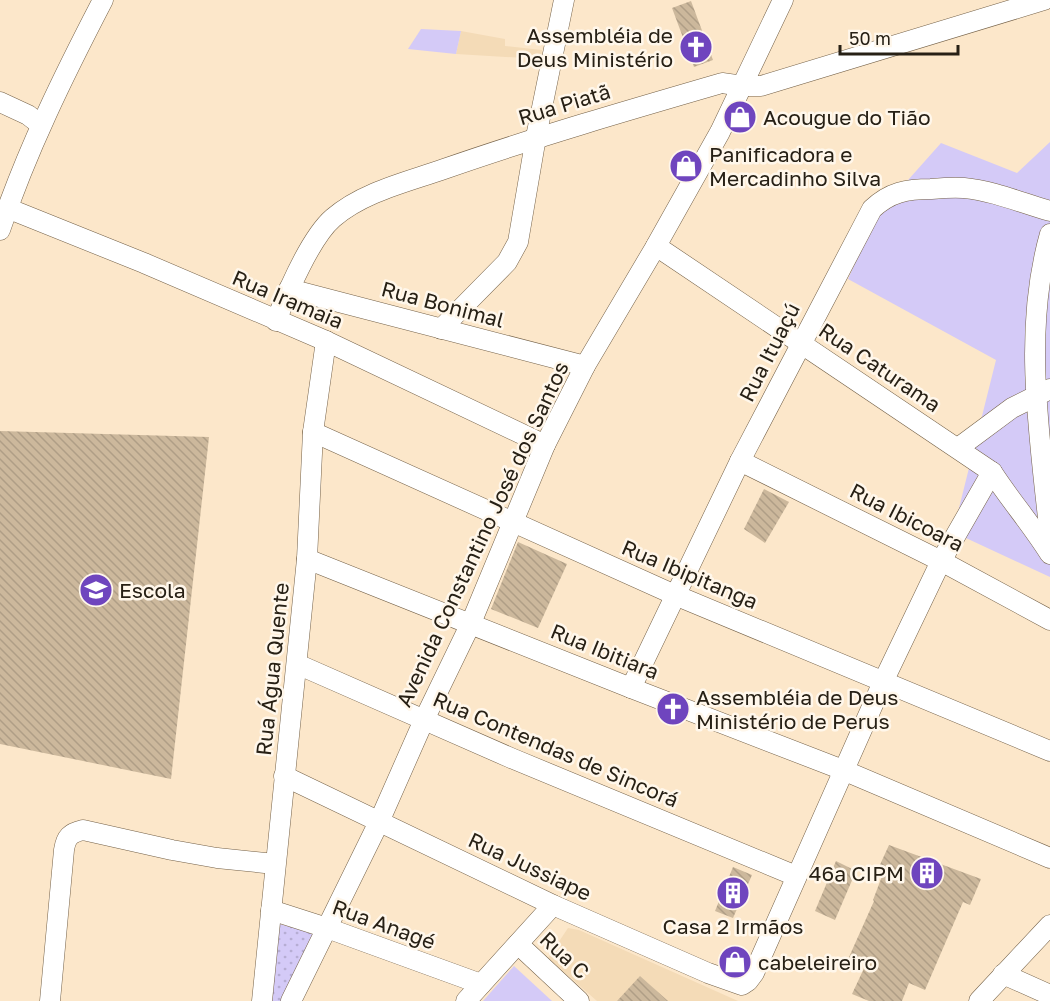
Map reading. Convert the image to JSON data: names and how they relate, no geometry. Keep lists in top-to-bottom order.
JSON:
{
  "streets": {
    "street": [
      "Rua Piatã",
      "Rua Iramaia",
      "Rua Bonimal",
      "Rua Ituaçú",
      "Rua Caturama",
      "Rua Ibicoara",
      "Avenida Constantino José dos Santos",
      "Rua Ibipitanga",
      "Rua Ibitiara",
      "Rua Água Quente",
      "Rua Contendas de Sincorá",
      "Rua Jussiape",
      "Rua Anagé",
      "Rua C"
    ]
  },
  "crossings": [
    ["Rua Piatã", "Rua Iramaia"],
    ["Rua Piatã", "Rua Bonimal"],
    ["Rua Piatã", "Avenida Constantino José dos Santos"],
    ["Rua Iramaia", "Avenida Constantino José dos Santos"],
    ["Rua Iramaia", "Rua Água Quente"],
    ["Rua Bonimal", "Avenida Constantino José dos Santos"],
    ["Rua Ituaçú", "Rua Caturama"],
    ["Rua Ituaçú", "Rua Ibicoara"],
    ["Rua Ituaçú", "Rua Ibipitanga"],
    ["Rua Ituaçú", "Rua Ibitiara"],
    ["Rua Caturama", "Avenida Constantino José dos Santos"],
    ["Avenida Constantino José dos Santos", "Rua Ibipitanga"],
    ["Avenida Constantino José dos Santos", "Rua Ibitiara"],
    ["Avenida Constantino José dos Santos", "Rua Contendas de Sincorá"],
    ["Avenida Constantino José dos Santos", "Rua Jussiape"],
    ["Avenida Constantino José dos Santos", "Rua Anagé"],
    ["Rua Ibipitanga", "Rua Água Quente"],
    ["Rua Ibitiara", "Rua Água Quente"],
    ["Rua Água Quente", "Rua Contendas de Sincorá"],
    ["Rua Água Quente", "Rua Jussiape"],
    ["Rua Água Quente", "Rua Anagé"],
    ["Rua Contendas de Sincorá", "Rua Jussiape"]
  ],
  "places": {
    "church": ["Assembléia de Deus Ministério", "Assembléia de Deus Ministério de Perus"],
    "shop": ["Acougue do Tião", "Panificadora e Mercadinho Silva", "cabeleireiro"],
    "school or university": ["Escola"],
    "building": ["46ª CIPM", "Casa 2 Irmãos"]
  },
  "scale_bar": "50 m"
}
